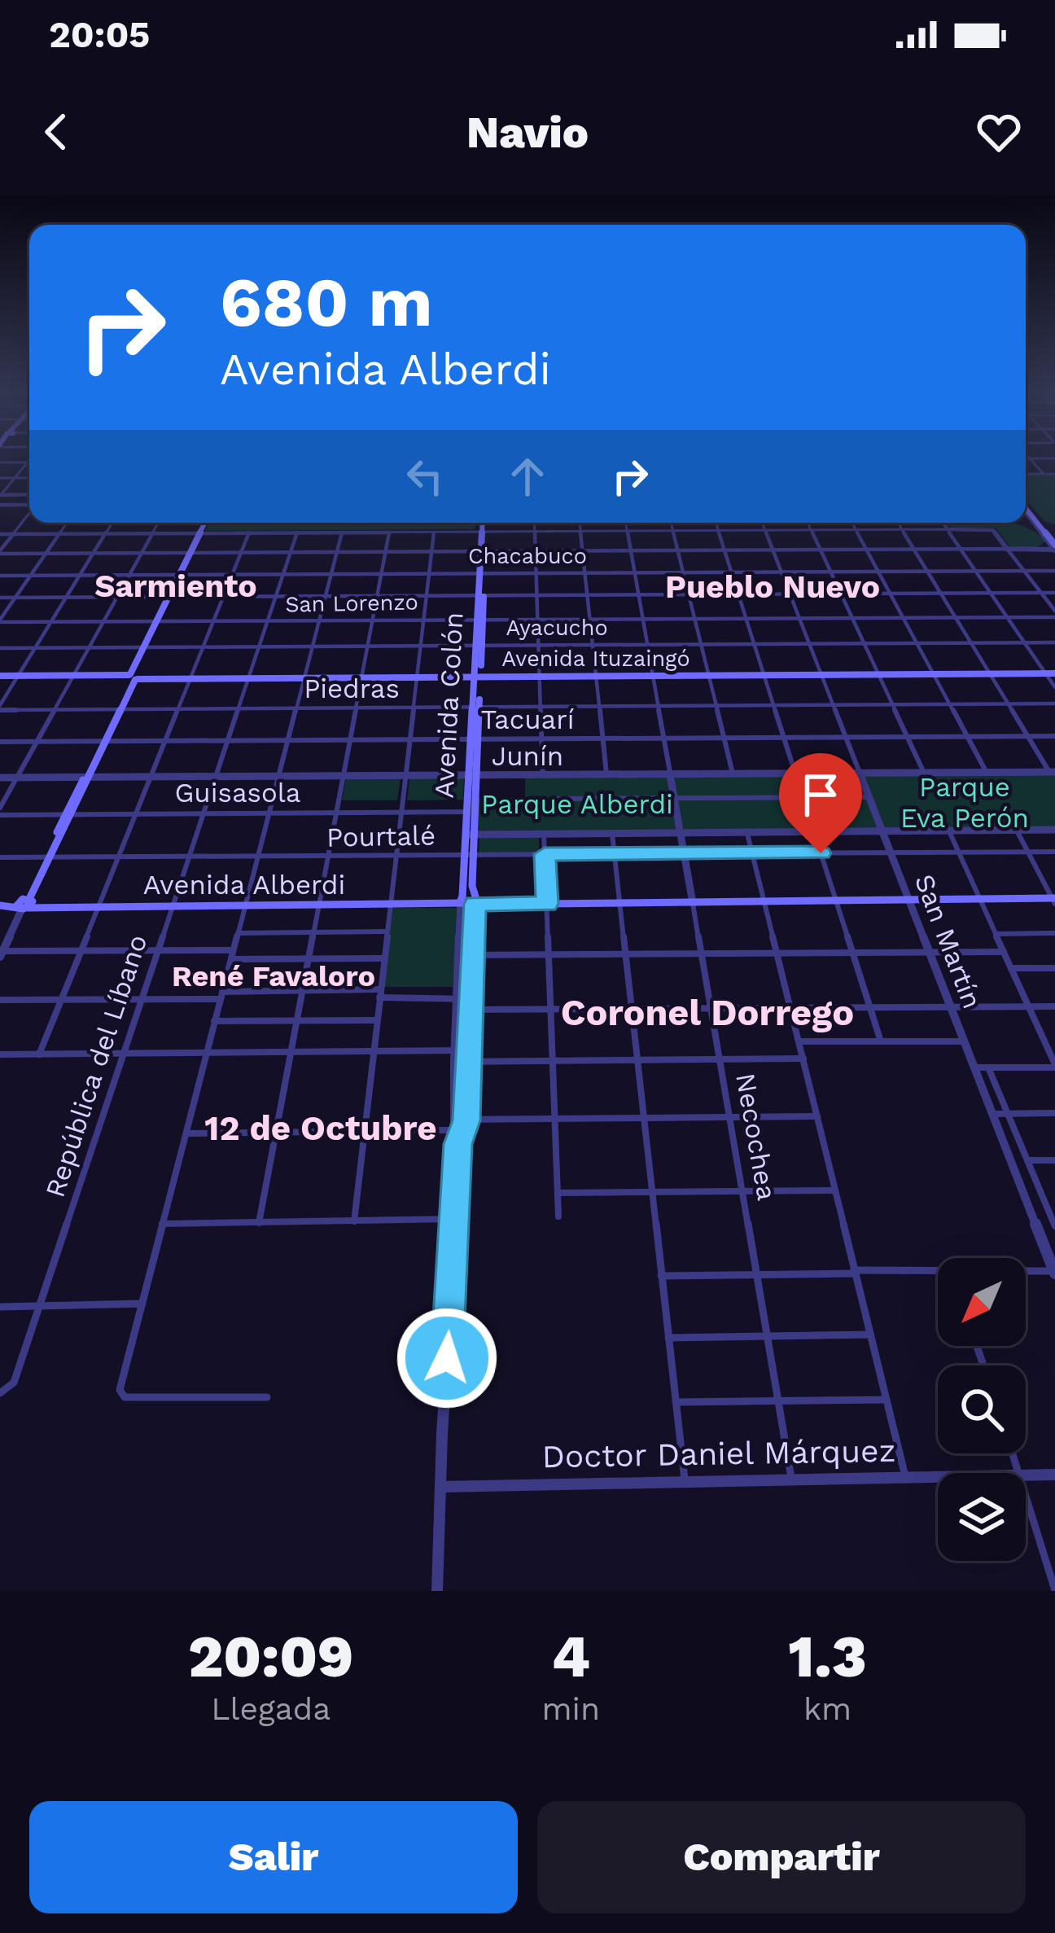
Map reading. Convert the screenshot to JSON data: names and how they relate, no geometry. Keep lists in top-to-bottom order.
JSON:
{
  "streets": {
    "main road": ["Avenida Ituzaingó", "Avenida Colón", "Avenida Alberdi"],
    "street": [
      "Chacabuco",
      "San Lorenzo",
      "Ayacucho",
      "Piedras",
      "Tacuarí",
      "Junín",
      "Guisasola",
      "Pourtalé",
      "San Martín",
      "República del Líbano",
      "Necochea",
      "Doctor Daniel Márquez"
    ]
  },
  "crossings": [
    ["Chacabuco", "Avenida Colón"],
    ["Chacabuco", "San Martín"],
    ["Chacabuco", "República del Líbano"],
    ["Chacabuco", "Necochea"],
    ["San Lorenzo", "Avenida Colón"],
    ["San Lorenzo", "San Martín"],
    ["San Lorenzo", "República del Líbano"],
    ["San Lorenzo", "Necochea"],
    ["Ayacucho", "Avenida Colón"],
    ["Ayacucho", "San Martín"],
    ["Ayacucho", "República del Líbano"],
    ["Ayacucho", "Necochea"],
    ["Avenida Ituzaingó", "Avenida Colón"],
    ["Avenida Ituzaingó", "San Martín"],
    ["Avenida Ituzaingó", "República del Líbano"],
    ["Avenida Ituzaingó", "Necochea"],
    ["Piedras", "Avenida Colón"],
    ["Piedras", "San Martín"],
    ["Piedras", "República del Líbano"],
    ["Piedras", "Necochea"],
    ["Avenida Colón", "Tacuarí"],
    ["Avenida Colón", "Junín"],
    ["Avenida Colón", "Guisasola"],
    ["Avenida Colón", "Pourtalé"],
    ["Avenida Colón", "Avenida Alberdi"],
    ["Avenida Colón", "Doctor Daniel Márquez"],
    ["Tacuarí", "San Martín"],
    ["Tacuarí", "República del Líbano"],
    ["Tacuarí", "Necochea"],
    ["Junín", "San Martín"],
    ["Junín", "República del Líbano"],
    ["Junín", "Necochea"],
    ["Guisasola", "República del Líbano"],
    ["Pourtalé", "San Martín"],
    ["Pourtalé", "República del Líbano"],
    ["Pourtalé", "Necochea"],
    ["Avenida Alberdi", "República del Líbano"],
    ["Necochea", "Doctor Daniel Márquez"]
  ],
  "districts": [
    "Sarmiento",
    "Pueblo Nuevo",
    "René Favaloro",
    "Coronel Dorrego",
    "12 de Octubre"
  ],
  "parks": ["Parque Eva Perón", "Parque Alberdi"],
  "north": "bottom left",
  "page": {
    "status": "20:05",
    "header": "Navio",
    "turn": ["680 m", "Avenida Alberdi"],
    "eta": [
      "20:09",
      "Llegada",
      "4",
      "min",
      "1.3",
      "km"
    ],
    "buttons": ["Salir", "Compartir"]
  }
}
